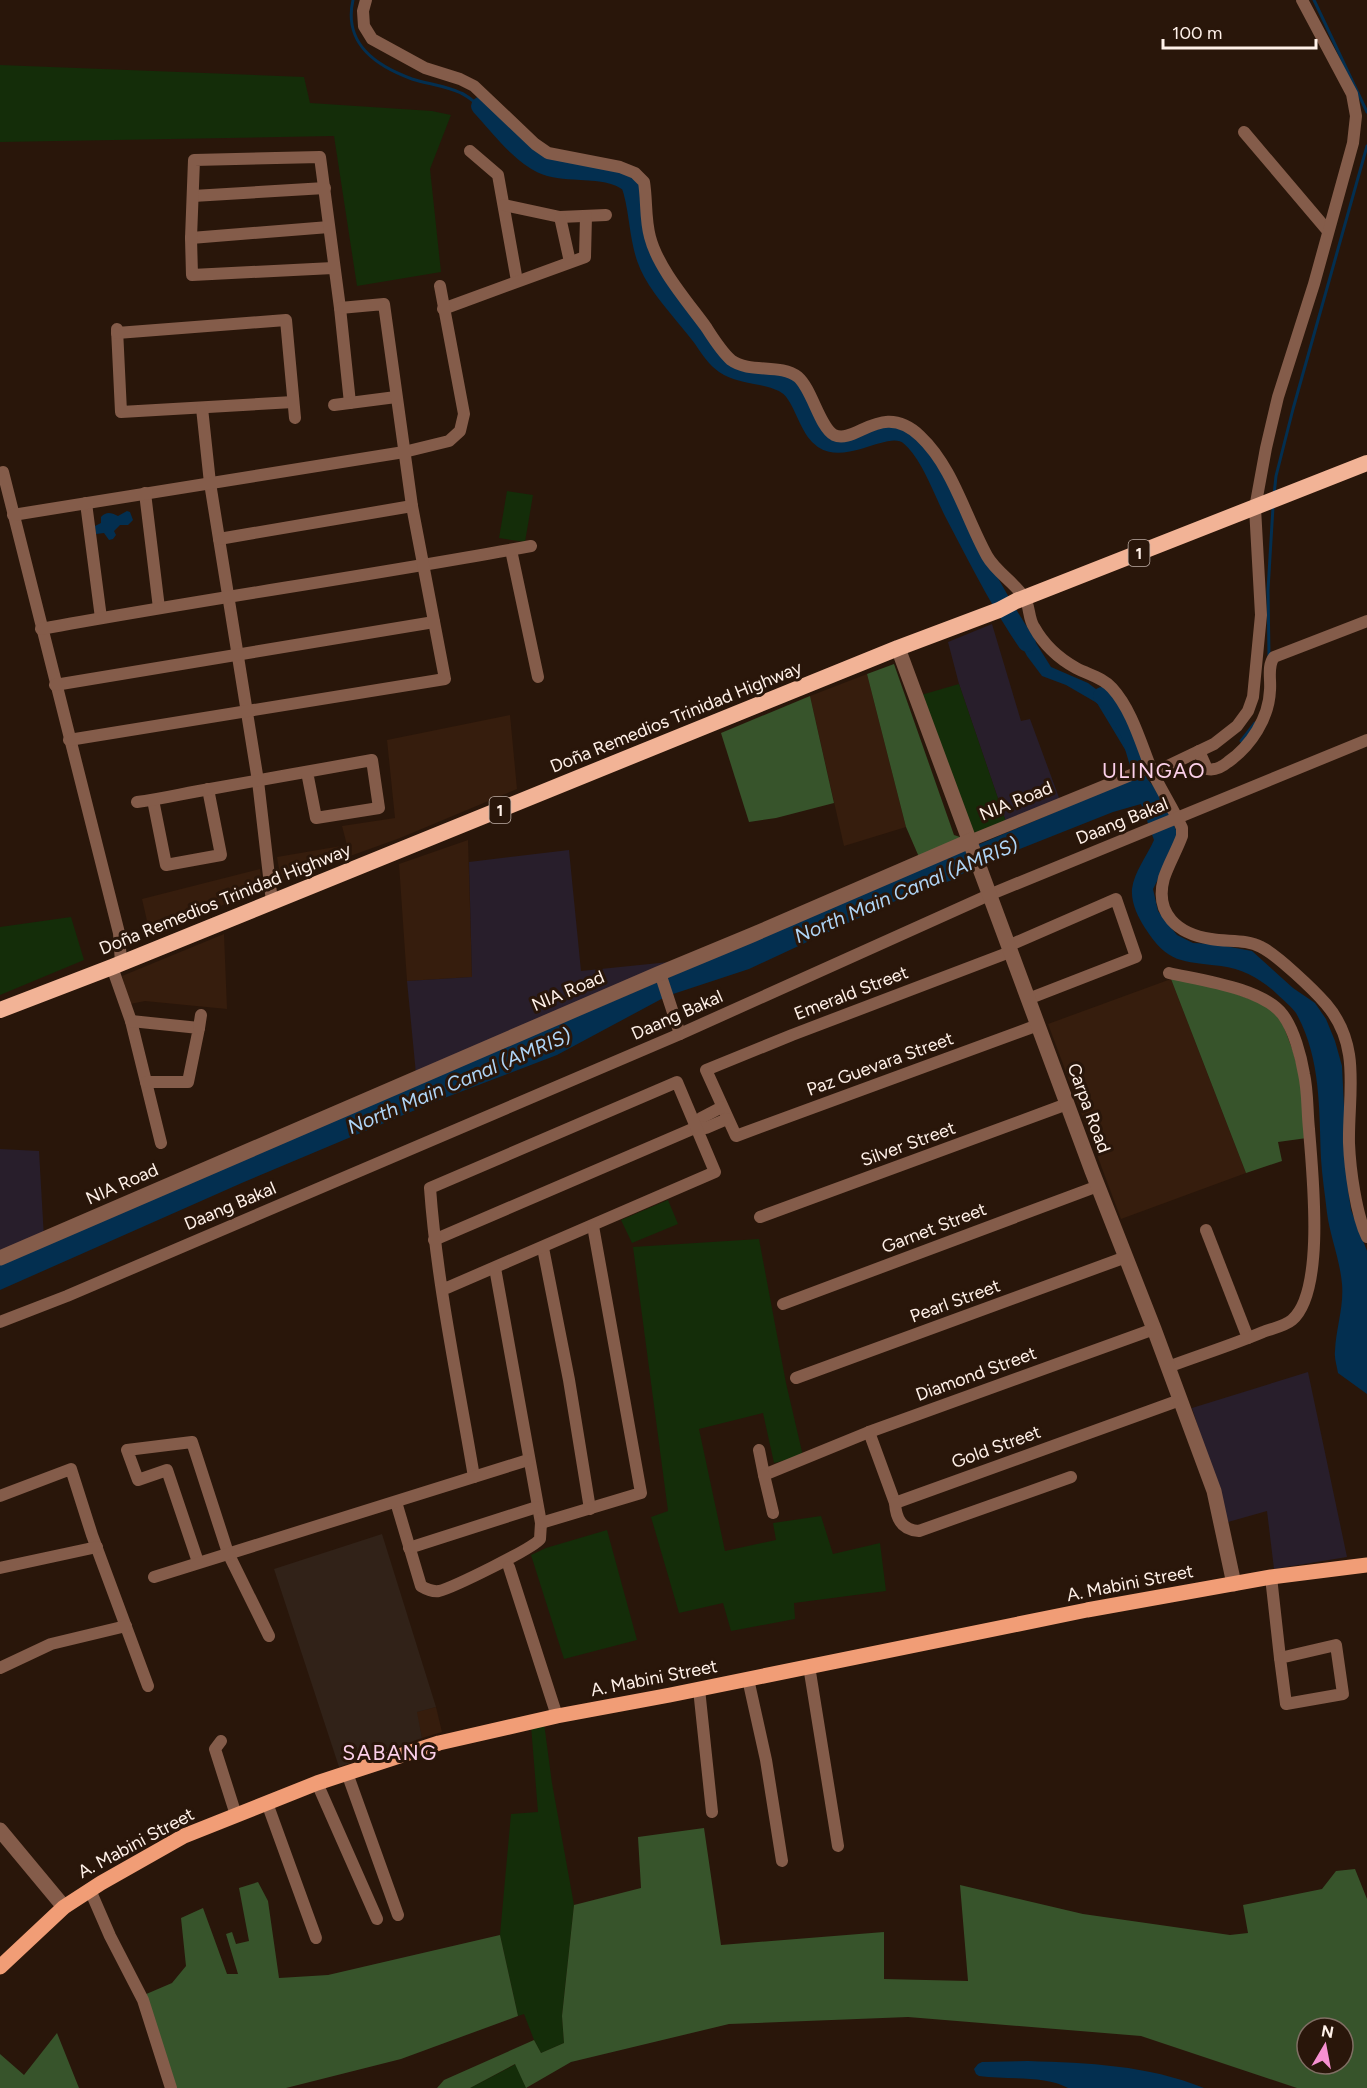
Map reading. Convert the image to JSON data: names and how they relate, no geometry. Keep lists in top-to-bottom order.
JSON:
{
  "streets": {
    "highway": ["1", "Doña Remedios Trinidad Highway"],
    "main road": ["A. Mabini Street"],
    "street": [
      "NIA Road",
      "Daang Bakal",
      "Emerald Street",
      "Paz Guevara Street",
      "Carpa Road",
      "Silver Street",
      "Garnet Street",
      "Pearl Street",
      "Diamond Street",
      "Gold Street"
    ]
  },
  "crossings": [
    ["Doña Remedios Trinidad Highway", "NIA Road"],
    ["Doña Remedios Trinidad Highway", "Carpa Road"],
    ["NIA Road", "Carpa Road"],
    ["Daang Bakal", "Carpa Road"],
    ["Emerald Street", "Paz Guevara Street"],
    ["Emerald Street", "Carpa Road"],
    ["Paz Guevara Street", "Carpa Road"],
    ["Carpa Road", "Silver Street"],
    ["Carpa Road", "Garnet Street"],
    ["Carpa Road", "Pearl Street"],
    ["Carpa Road", "Diamond Street"],
    ["Carpa Road", "Gold Street"],
    ["Carpa Road", "A. Mabini Street"]
  ],
  "districts": ["ULINGAO", "SABANG"],
  "water": ["North Main Canal (AMRIS)"],
  "scale_bar": "100 m",
  "north": "top"
}
